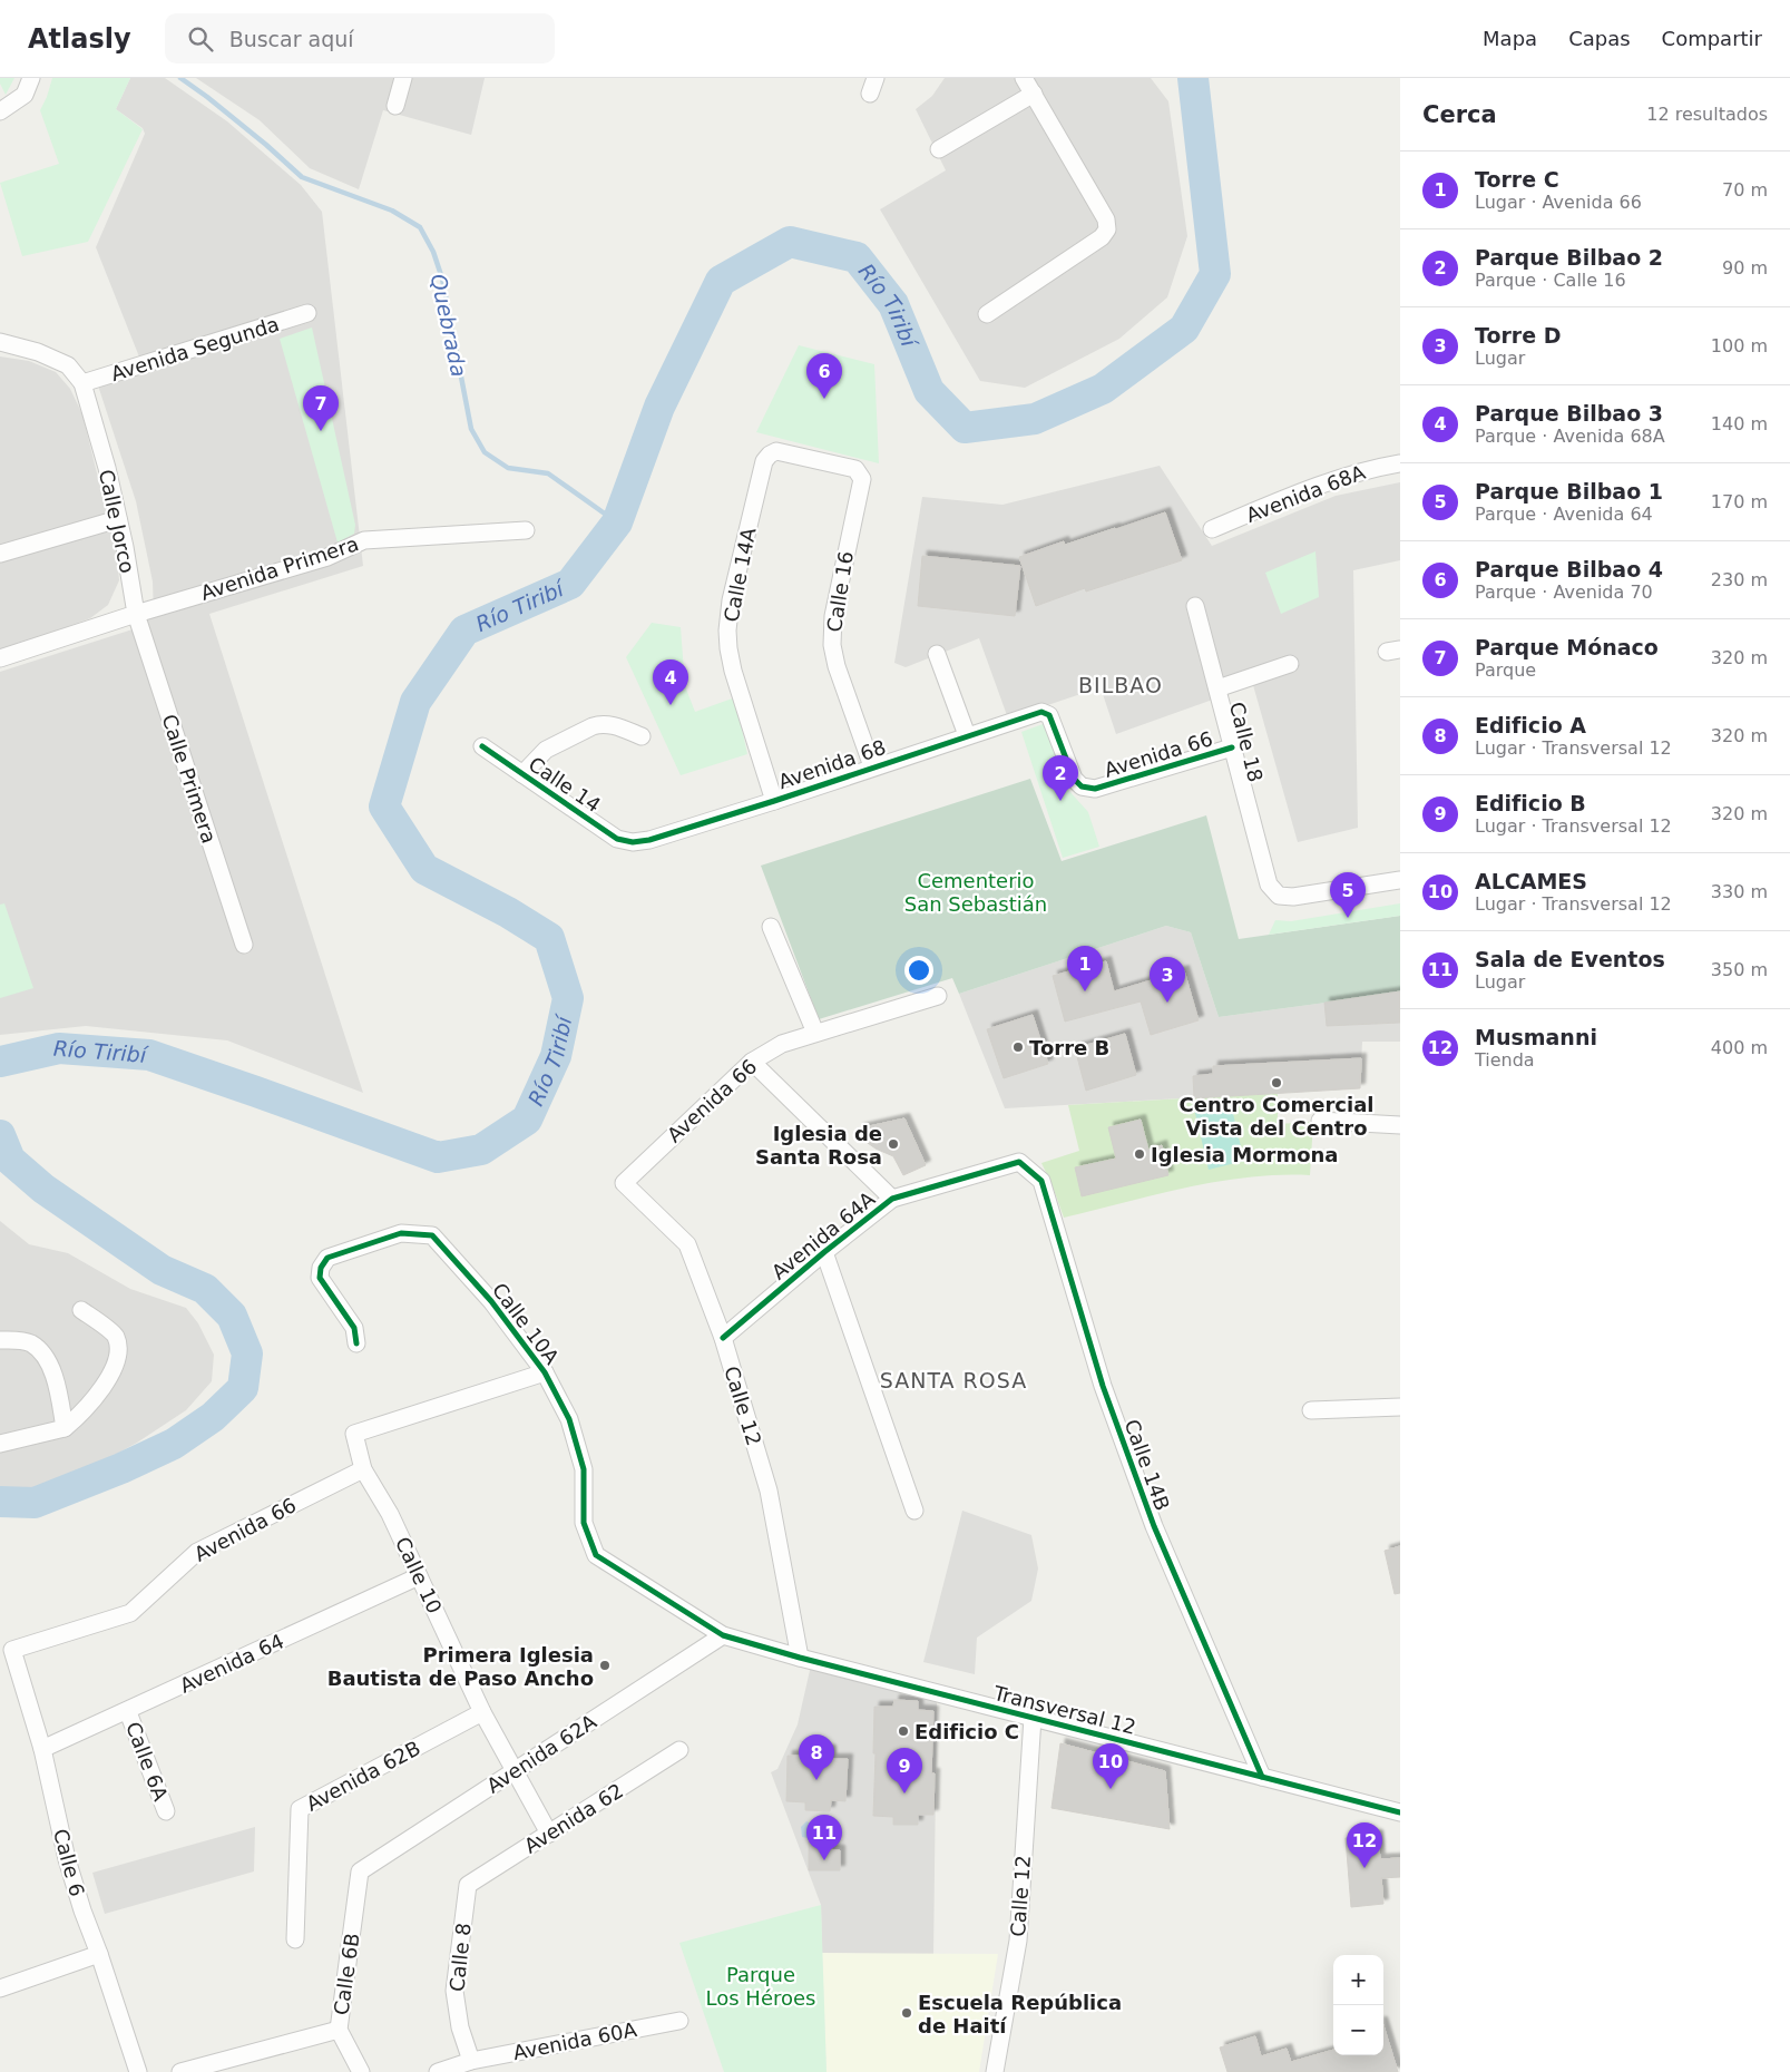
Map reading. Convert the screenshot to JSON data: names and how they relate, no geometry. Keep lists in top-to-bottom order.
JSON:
{
  "streets": {
    "street": [
      "Avenida Segunda",
      "Avenida 68A",
      "Calle Jorco",
      "Avenida Primera",
      "Calle 14A",
      "Calle 16",
      "Calle 18",
      "Avenida 66",
      "Avenida 68",
      "Calle Primera",
      "Calle 14",
      "Avenida 64A",
      "Calle 10A",
      "Calle 12",
      "Calle 14B",
      "Calle 10",
      "Avenida 64",
      "Transversal 12",
      "Avenida 62A",
      "Calle 6A",
      "Avenida 62B",
      "Avenida 62",
      "Calle 6",
      "Calle 8",
      "Calle 6B",
      "Avenida 60A"
    ]
  },
  "crossings": [
    ["Avenida Segunda", "Calle Jorco"],
    ["Calle Jorco", "Avenida Primera"],
    ["Calle Jorco", "Calle Primera"],
    ["Avenida Primera", "Calle Primera"],
    ["Calle 14A", "Calle 16"],
    ["Calle 14A", "Avenida 68"],
    ["Calle 16", "Avenida 68"],
    ["Calle 18", "Avenida 66"],
    ["Avenida 66", "Avenida 68"],
    ["Avenida 66", "Calle 12"],
    ["Avenida 66", "Calle 10"],
    ["Avenida 66", "Calle 6"],
    ["Avenida 68", "Calle 14"],
    ["Avenida 64A", "Calle 12"],
    ["Avenida 64A", "Calle 14B"],
    ["Calle 10A", "Calle 10"],
    ["Calle 10A", "Transversal 12"],
    ["Calle 10A", "Avenida 62A"],
    ["Calle 12", "Transversal 12"],
    ["Calle 14B", "Transversal 12"],
    ["Calle 10", "Avenida 64"],
    ["Calle 10", "Avenida 62A"],
    ["Calle 10", "Avenida 62B"],
    ["Calle 10", "Avenida 62"],
    ["Avenida 64", "Calle 6A"],
    ["Avenida 64", "Calle 6"],
    ["Transversal 12", "Avenida 62A"],
    ["Avenida 62A", "Calle 6B"],
    ["Avenida 62", "Calle 8"],
    ["Calle 8", "Avenida 60A"]
  ],
  "districts": ["BILBAO", "SANTA ROSA"],
  "water": ["Río Tiribí", "Quebrada"],
  "parks": ["Cementerio San Sebastián", "Parque Los Héroes"],
  "places": [
    "Torre B",
    "Centro Comercial Vista del Centro",
    "Iglesia de Santa Rosa",
    "Iglesia Mormona",
    "Primera Iglesia Bautista de Paso Ancho",
    "Edificio C",
    "Escuela República de Haití"
  ],
  "page": {
    "header": "Atlasly",
    "search": "Buscar aquí",
    "nav": ["Mapa", "Capas", "Compartir"],
    "heading": ["Cerca", "12 resultados"],
    "list": [
      {
        "mark": "1",
        "name": "Torre C",
        "note": "Lugar · Avenida 66",
        "value": "70 m"
      },
      {
        "mark": "2",
        "name": "Parque Bilbao 2",
        "note": "Parque · Calle 16",
        "value": "90 m"
      },
      {
        "mark": "3",
        "name": "Torre D",
        "note": "Lugar",
        "value": "100 m"
      },
      {
        "mark": "4",
        "name": "Parque Bilbao 3",
        "note": "Parque · Avenida 68A",
        "value": "140 m"
      },
      {
        "mark": "5",
        "name": "Parque Bilbao 1",
        "note": "Parque · Avenida 64",
        "value": "170 m"
      },
      {
        "mark": "6",
        "name": "Parque Bilbao 4",
        "note": "Parque · Avenida 70",
        "value": "230 m"
      },
      {
        "mark": "7",
        "name": "Parque Mónaco",
        "note": "Parque",
        "value": "320 m"
      },
      {
        "mark": "8",
        "name": "Edificio A",
        "note": "Lugar · Transversal 12",
        "value": "320 m"
      },
      {
        "mark": "9",
        "name": "Edificio B",
        "note": "Lugar · Transversal 12",
        "value": "320 m"
      },
      {
        "mark": "10",
        "name": "ALCAMES",
        "note": "Lugar · Transversal 12",
        "value": "330 m"
      },
      {
        "mark": "11",
        "name": "Sala de Eventos",
        "note": "Lugar",
        "value": "350 m"
      },
      {
        "mark": "12",
        "name": "Musmanni",
        "note": "Tienda",
        "value": "400 m"
      }
    ],
    "pins": [
      "6",
      "7",
      "4",
      "2",
      "5",
      "1",
      "3",
      "8",
      "10",
      "9",
      "11",
      "12"
    ],
    "map_buttons": ["+", "−"]
  }
}
